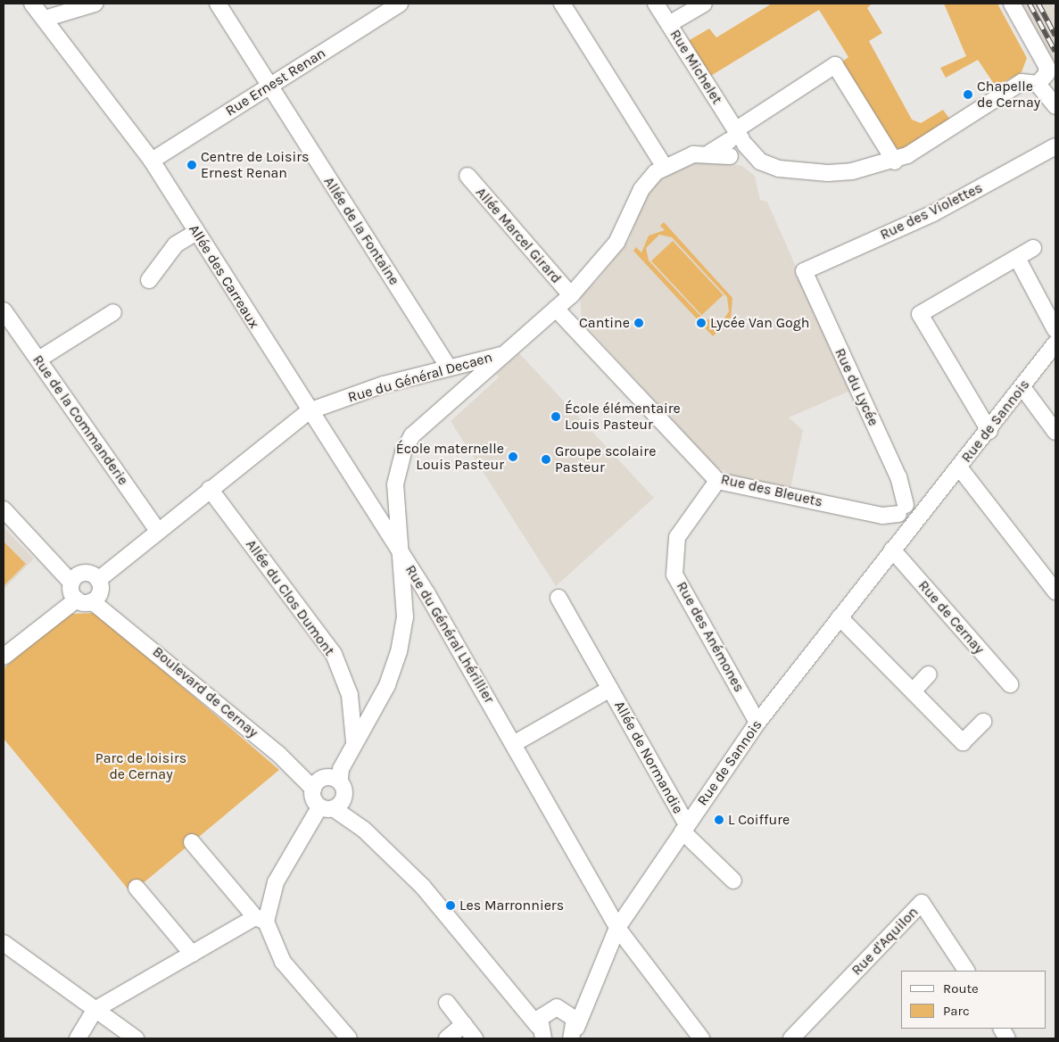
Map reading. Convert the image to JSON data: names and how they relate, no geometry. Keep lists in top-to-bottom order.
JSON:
{
  "streets": {
    "street": [
      "Rue Michelet",
      "Rue Ernest Renan",
      "Rue des Violettes",
      "Allée de la Fontaine",
      "Allée Marcel Girard",
      "Allée des Carreaux",
      "Rue du Général Decaen",
      "Rue du Lycée",
      "Rue de la Commanderie",
      "Rue de Sannois",
      "Rue des Bleuets",
      "Allée du Clos Dumont",
      "Rue de Cernay",
      "Rue du Général Lhérillier",
      "Rue des Anémones",
      "Boulevard de Cernay",
      "Allée de Normandie",
      "Rue d'Aquilon"
    ]
  },
  "crossings": [
    ["Rue Michelet", "Rue du Général Decaen"],
    ["Rue Ernest Renan", "Allée de la Fontaine"],
    ["Rue Ernest Renan", "Allée des Carreaux"],
    ["Rue des Violettes", "Rue du Lycée"],
    ["Allée de la Fontaine", "Rue du Général Decaen"],
    ["Allée Marcel Girard", "Rue du Général Decaen"],
    ["Allée des Carreaux", "Rue du Général Decaen"],
    ["Allée des Carreaux", "Rue du Général Lhérillier"],
    ["Rue du Général Decaen", "Rue de la Commanderie"],
    ["Rue du Général Decaen", "Rue des Bleuets"],
    ["Rue du Général Decaen", "Allée du Clos Dumont"],
    ["Rue du Général Decaen", "Rue du Général Lhérillier"],
    ["Rue du Général Decaen", "Boulevard de Cernay"],
    ["Rue du Lycée", "Rue de Sannois"],
    ["Rue du Lycée", "Rue des Bleuets"],
    ["Rue de Sannois", "Rue des Bleuets"],
    ["Rue de Sannois", "Rue de Cernay"],
    ["Rue de Sannois", "Rue du Général Lhérillier"],
    ["Rue de Sannois", "Rue des Anémones"],
    ["Rue de Sannois", "Allée de Normandie"],
    ["Rue des Bleuets", "Rue des Anémones"],
    ["Rue du Général Lhérillier", "Allée de Normandie"]
  ],
  "parks": ["Parc de loisirs de Cernay"],
  "places": [
    "Chapelle de Cernay",
    "Centre de Loisirs Ernest Renan",
    "Cantine",
    "Lycée Van Gogh",
    "École élémentaire Louis Pasteur",
    "École maternelle Louis Pasteur",
    "Groupe scolaire Pasteur",
    "L Coiffure",
    "Les Marronniers"
  ],
  "legend": ["Route", "Parc"]
}
